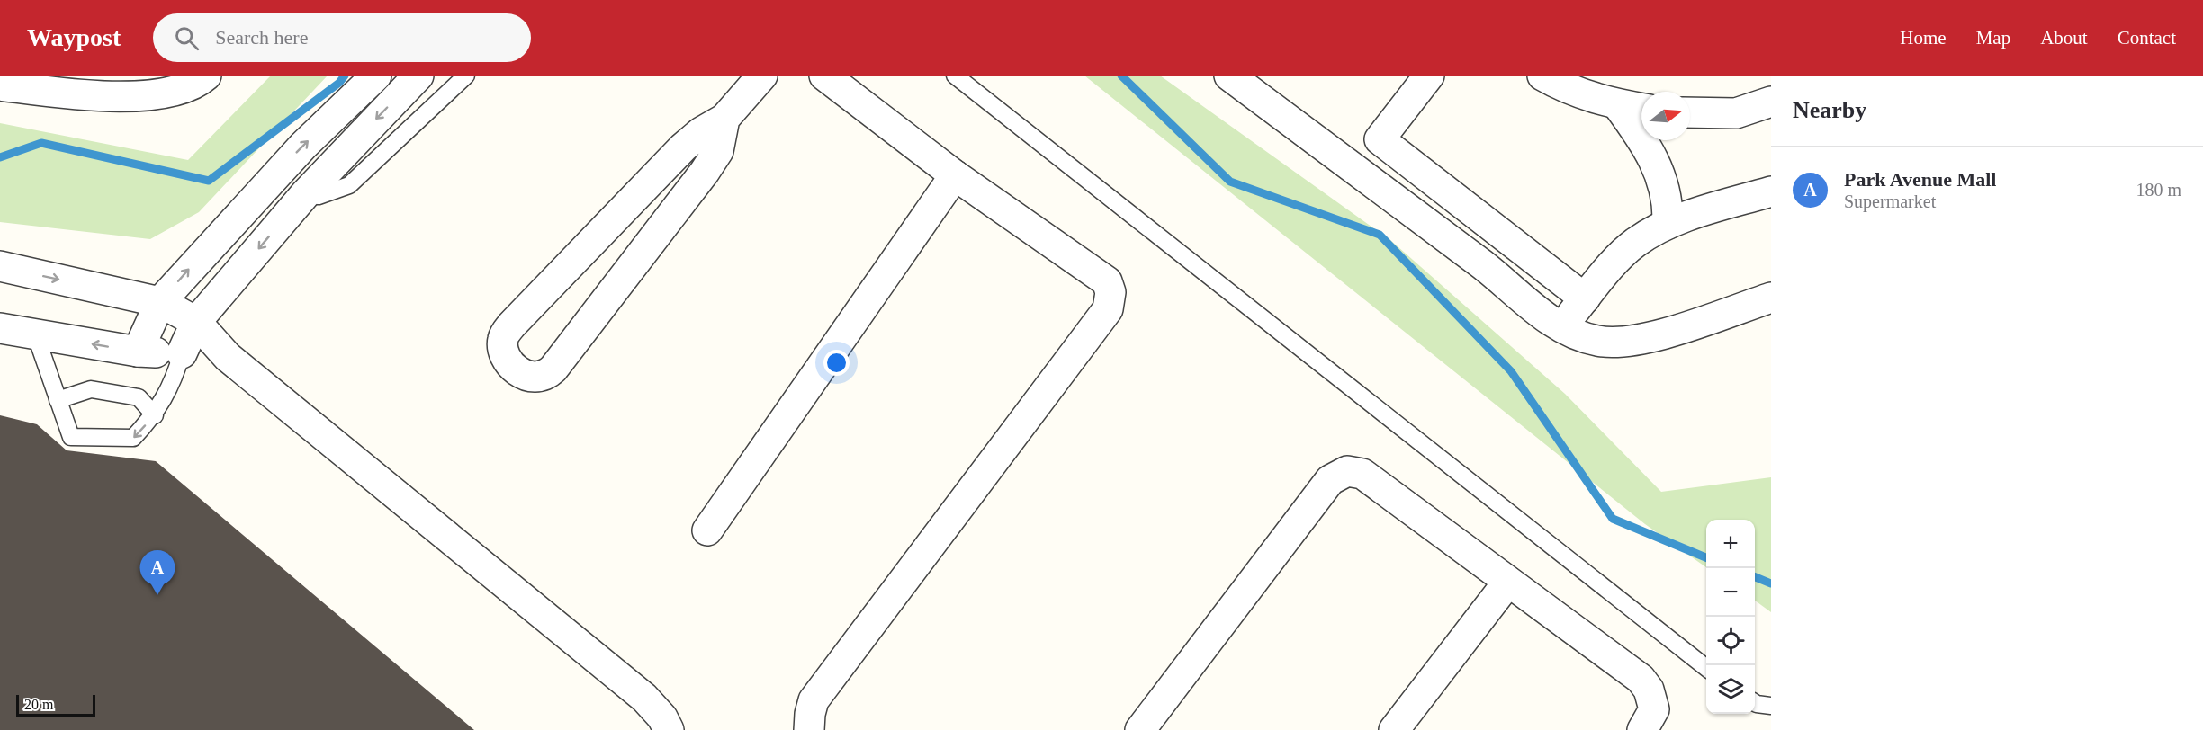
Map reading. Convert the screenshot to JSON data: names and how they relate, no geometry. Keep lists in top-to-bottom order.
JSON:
{
  "scale_bar": "20 m",
  "north": "right",
  "page": {
    "header": "Waypost",
    "search": "Search here",
    "nav": [
      "Home",
      "Map",
      "About",
      "Contact"
    ],
    "heading": "Nearby",
    "list": [
      {
        "mark": "A",
        "name": "Park Avenue Mall",
        "note": "Supermarket",
        "value": "180 m"
      }
    ],
    "map_buttons": ["+", "−"],
    "pins": "A",
    "scale": "20 m"
  }
}
